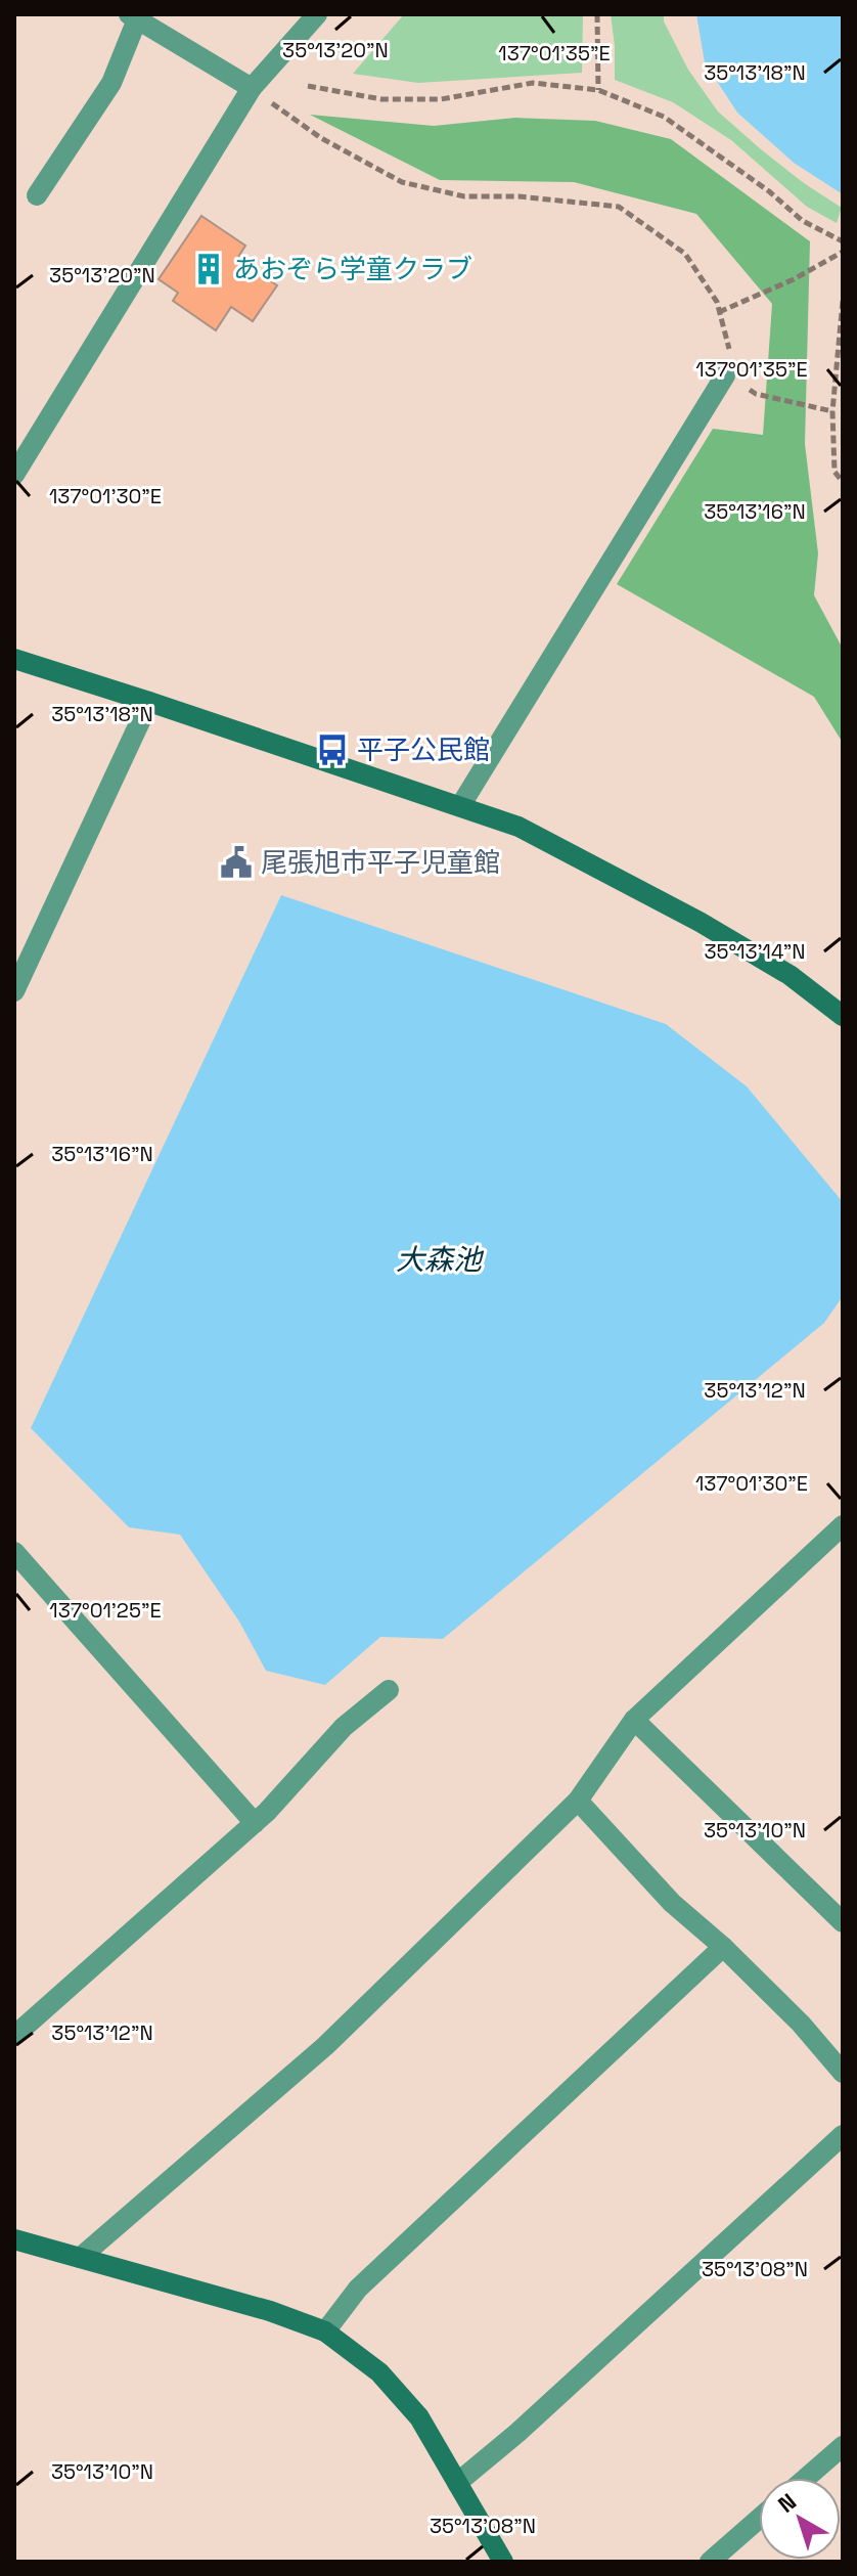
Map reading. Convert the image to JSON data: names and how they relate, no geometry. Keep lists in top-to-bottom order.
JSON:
{
  "water": ["大森池"],
  "places": {
    "building": ["あおぞら学童クラブ"],
    "bus stop": ["平子公民館"],
    "public building": ["尾張旭市平子児童館"]
  },
  "north": "top left",
  "coordinates": [
    "35°13'20\"N",
    "137°01'35\"E",
    "35°13'18\"N",
    "137°01'30\"E",
    "35°13'16\"N",
    "35°13'14\"N",
    "35°13'12\"N",
    "137°01'25\"E",
    "35°13'10\"N",
    "35°13'08\"N"
  ]
}
